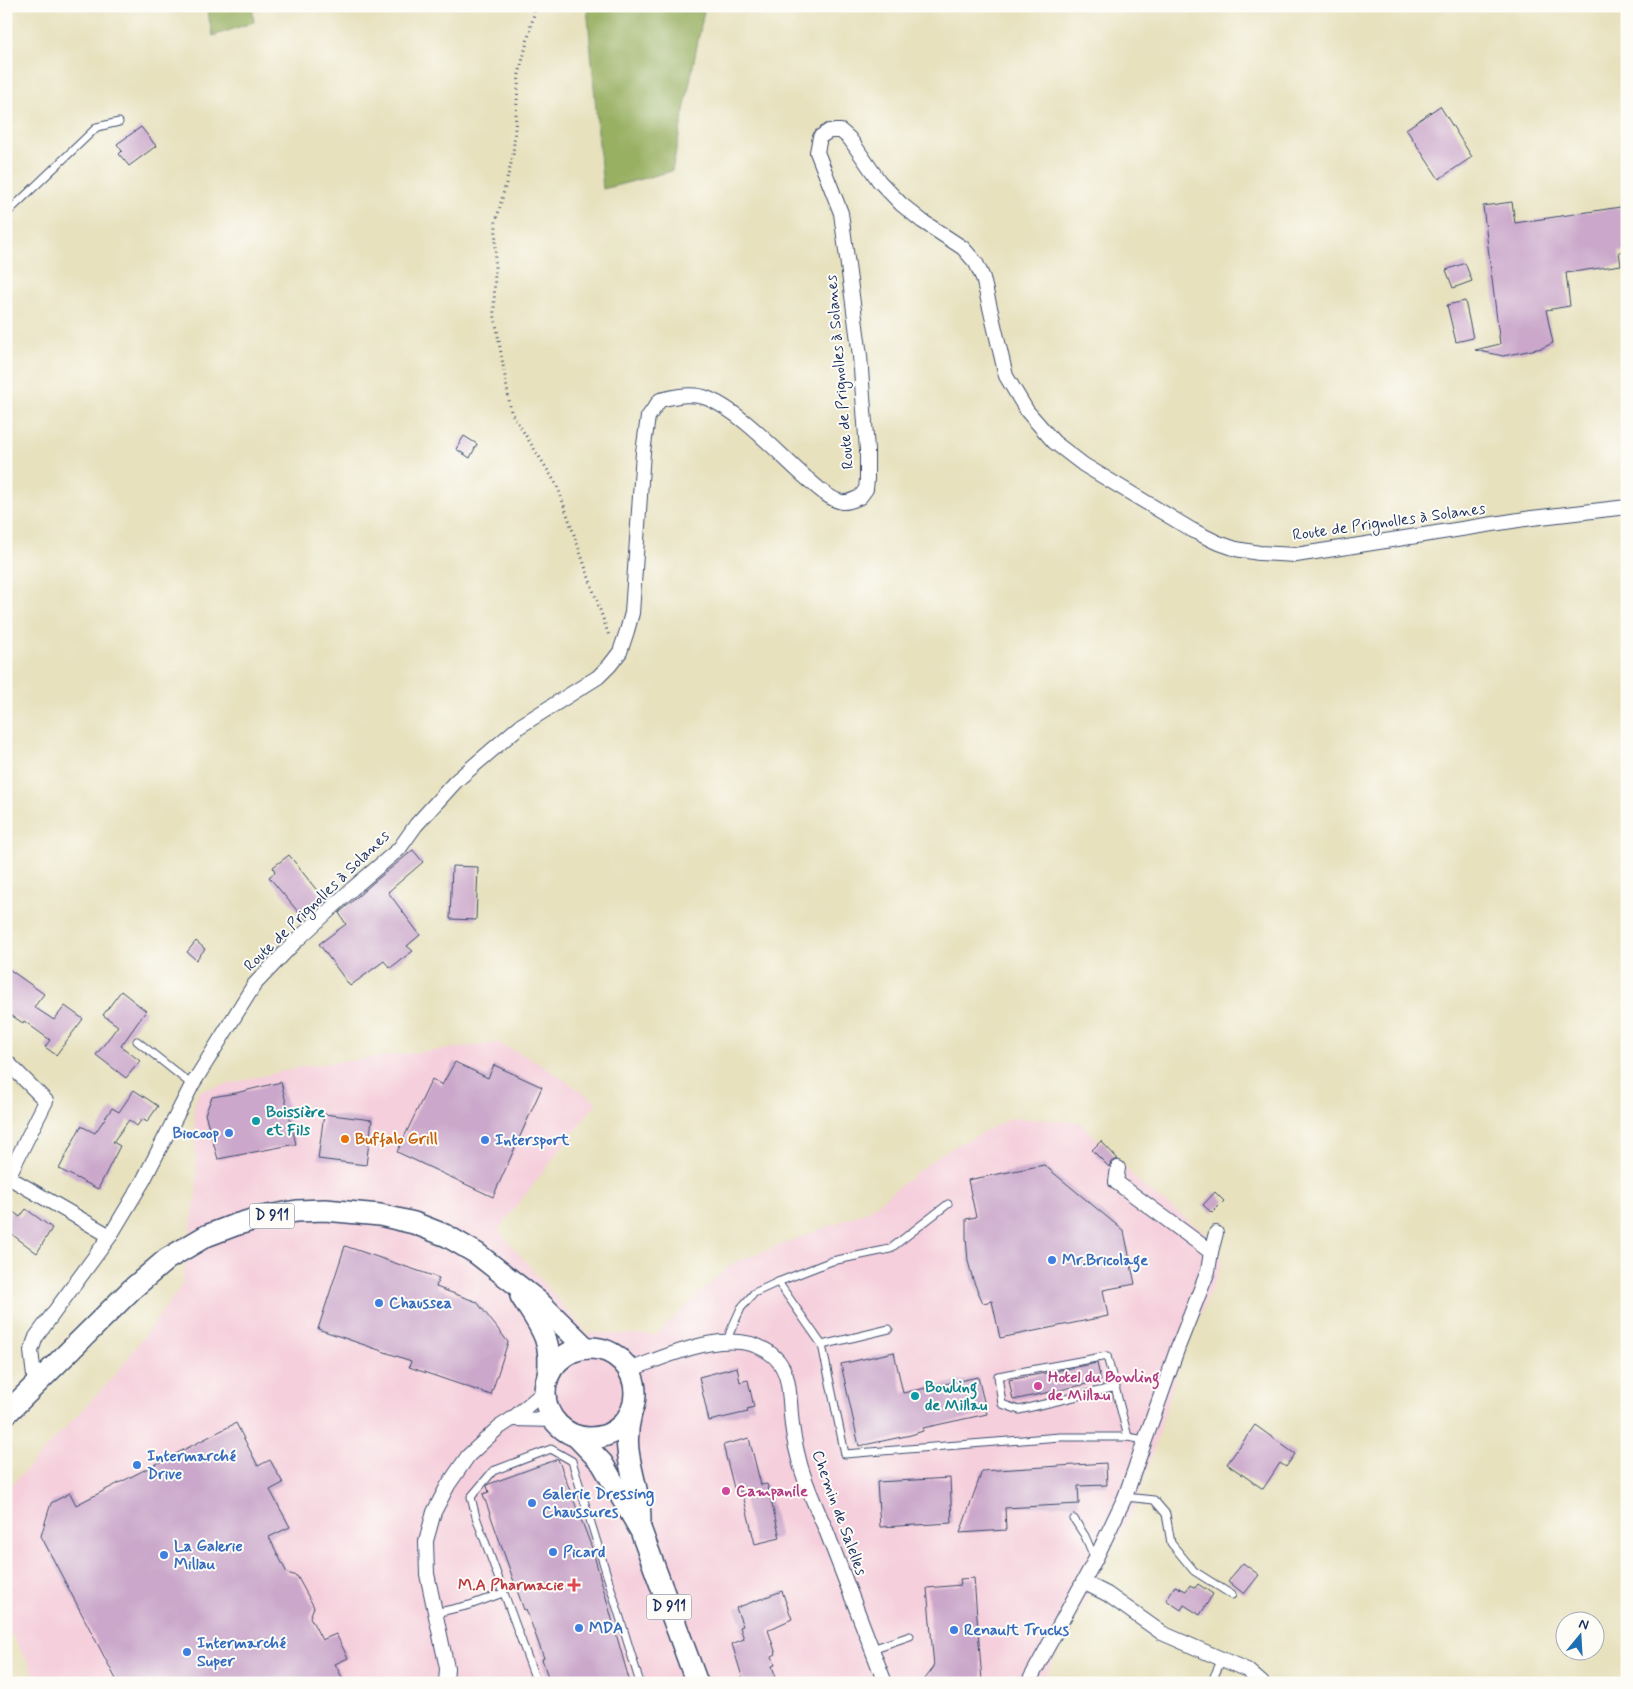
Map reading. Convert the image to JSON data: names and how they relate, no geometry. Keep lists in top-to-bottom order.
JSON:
{
  "streets": {
    "main road": ["D 911"],
    "street": ["Route de Prignolles à Solanes", "Chemin de Salelles"]
  },
  "crossings": [
    ["Route de Prignolles à Solanes", "D 911"],
    ["D 911", "Chemin de Salelles"]
  ],
  "places": {
    "other": [
      "Boissière et Fils",
      "Biocoop",
      "Buffalo Grill",
      "Intersport",
      "Mr.Bricolage",
      "Chaussea",
      "Hotel du Bowling de Millau",
      "Bowling de Millau",
      "Intermarché Drive",
      "Campanile",
      "Galerie Dressing Chaussures",
      "Picard",
      "La Galerie Millau",
      "MDA",
      "Renault Trucks",
      "Intermarché Super"
    ],
    "health": ["M.A Pharmacie"]
  },
  "north": "top"
}
